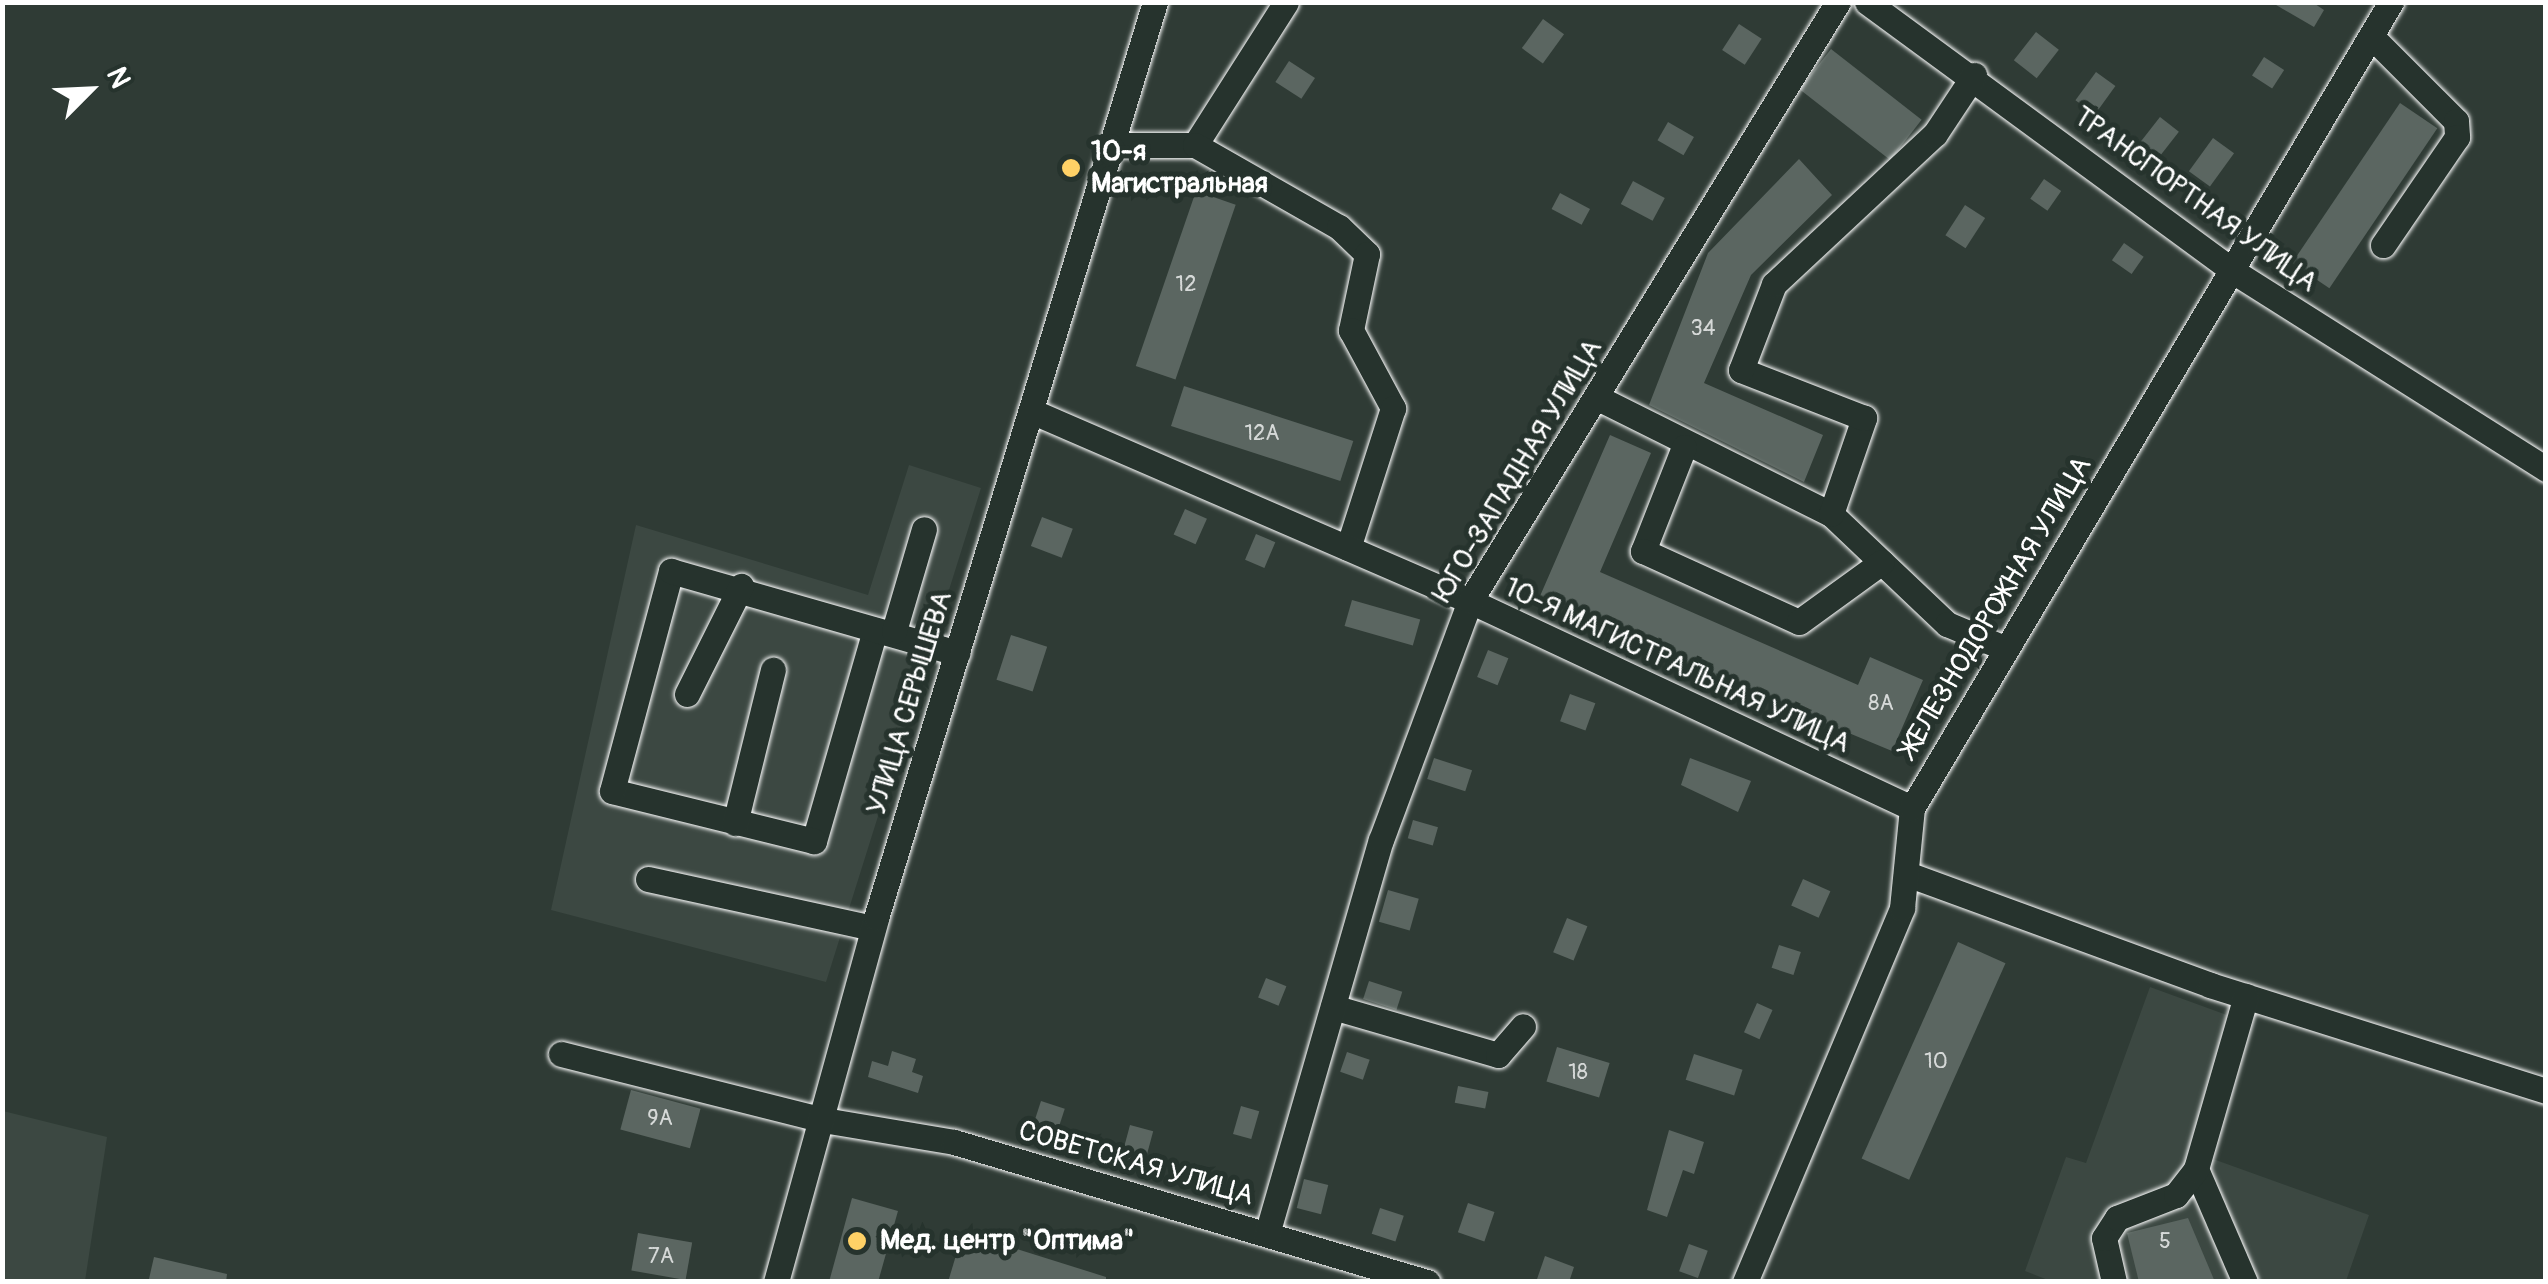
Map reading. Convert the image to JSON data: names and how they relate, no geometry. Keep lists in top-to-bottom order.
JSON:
{
  "streets": {
    "street": [
      "ТРАНСПОРТНАЯ УЛИЦА",
      "ЮГО-ЗАПАДНАЯ УЛИЦА",
      "ЖЕЛЕЗНОДОРОЖНАЯ УЛИЦА",
      "10-Я МАГИСТРАЛЬНАЯ УЛИЦА",
      "УЛИЦА СЕРЫШЕВА",
      "СОВЕТСКАЯ УЛИЦА"
    ]
  },
  "crossings": [
    ["ТРАНСПОРТНАЯ УЛИЦА", "ЖЕЛЕЗНОДОРОЖНАЯ УЛИЦА"],
    ["ЮГО-ЗАПАДНАЯ УЛИЦА", "10-Я МАГИСТРАЛЬНАЯ УЛИЦА"],
    ["ЮГО-ЗАПАДНАЯ УЛИЦА", "СОВЕТСКАЯ УЛИЦА"],
    ["ЖЕЛЕЗНОДОРОЖНАЯ УЛИЦА", "10-Я МАГИСТРАЛЬНАЯ УЛИЦА"],
    ["10-Я МАГИСТРАЛЬНАЯ УЛИЦА", "УЛИЦА СЕРЫШЕВА"],
    ["УЛИЦА СЕРЫШЕВА", "СОВЕТСКАЯ УЛИЦА"]
  ],
  "places": ["10-я Магистральная", "Мед. центр \"Оптима\""],
  "house_numbers": [
    "12",
    "34",
    "12А",
    "8А",
    "10",
    "18",
    "9А",
    "5",
    "7А"
  ],
  "north": "top right"
}
